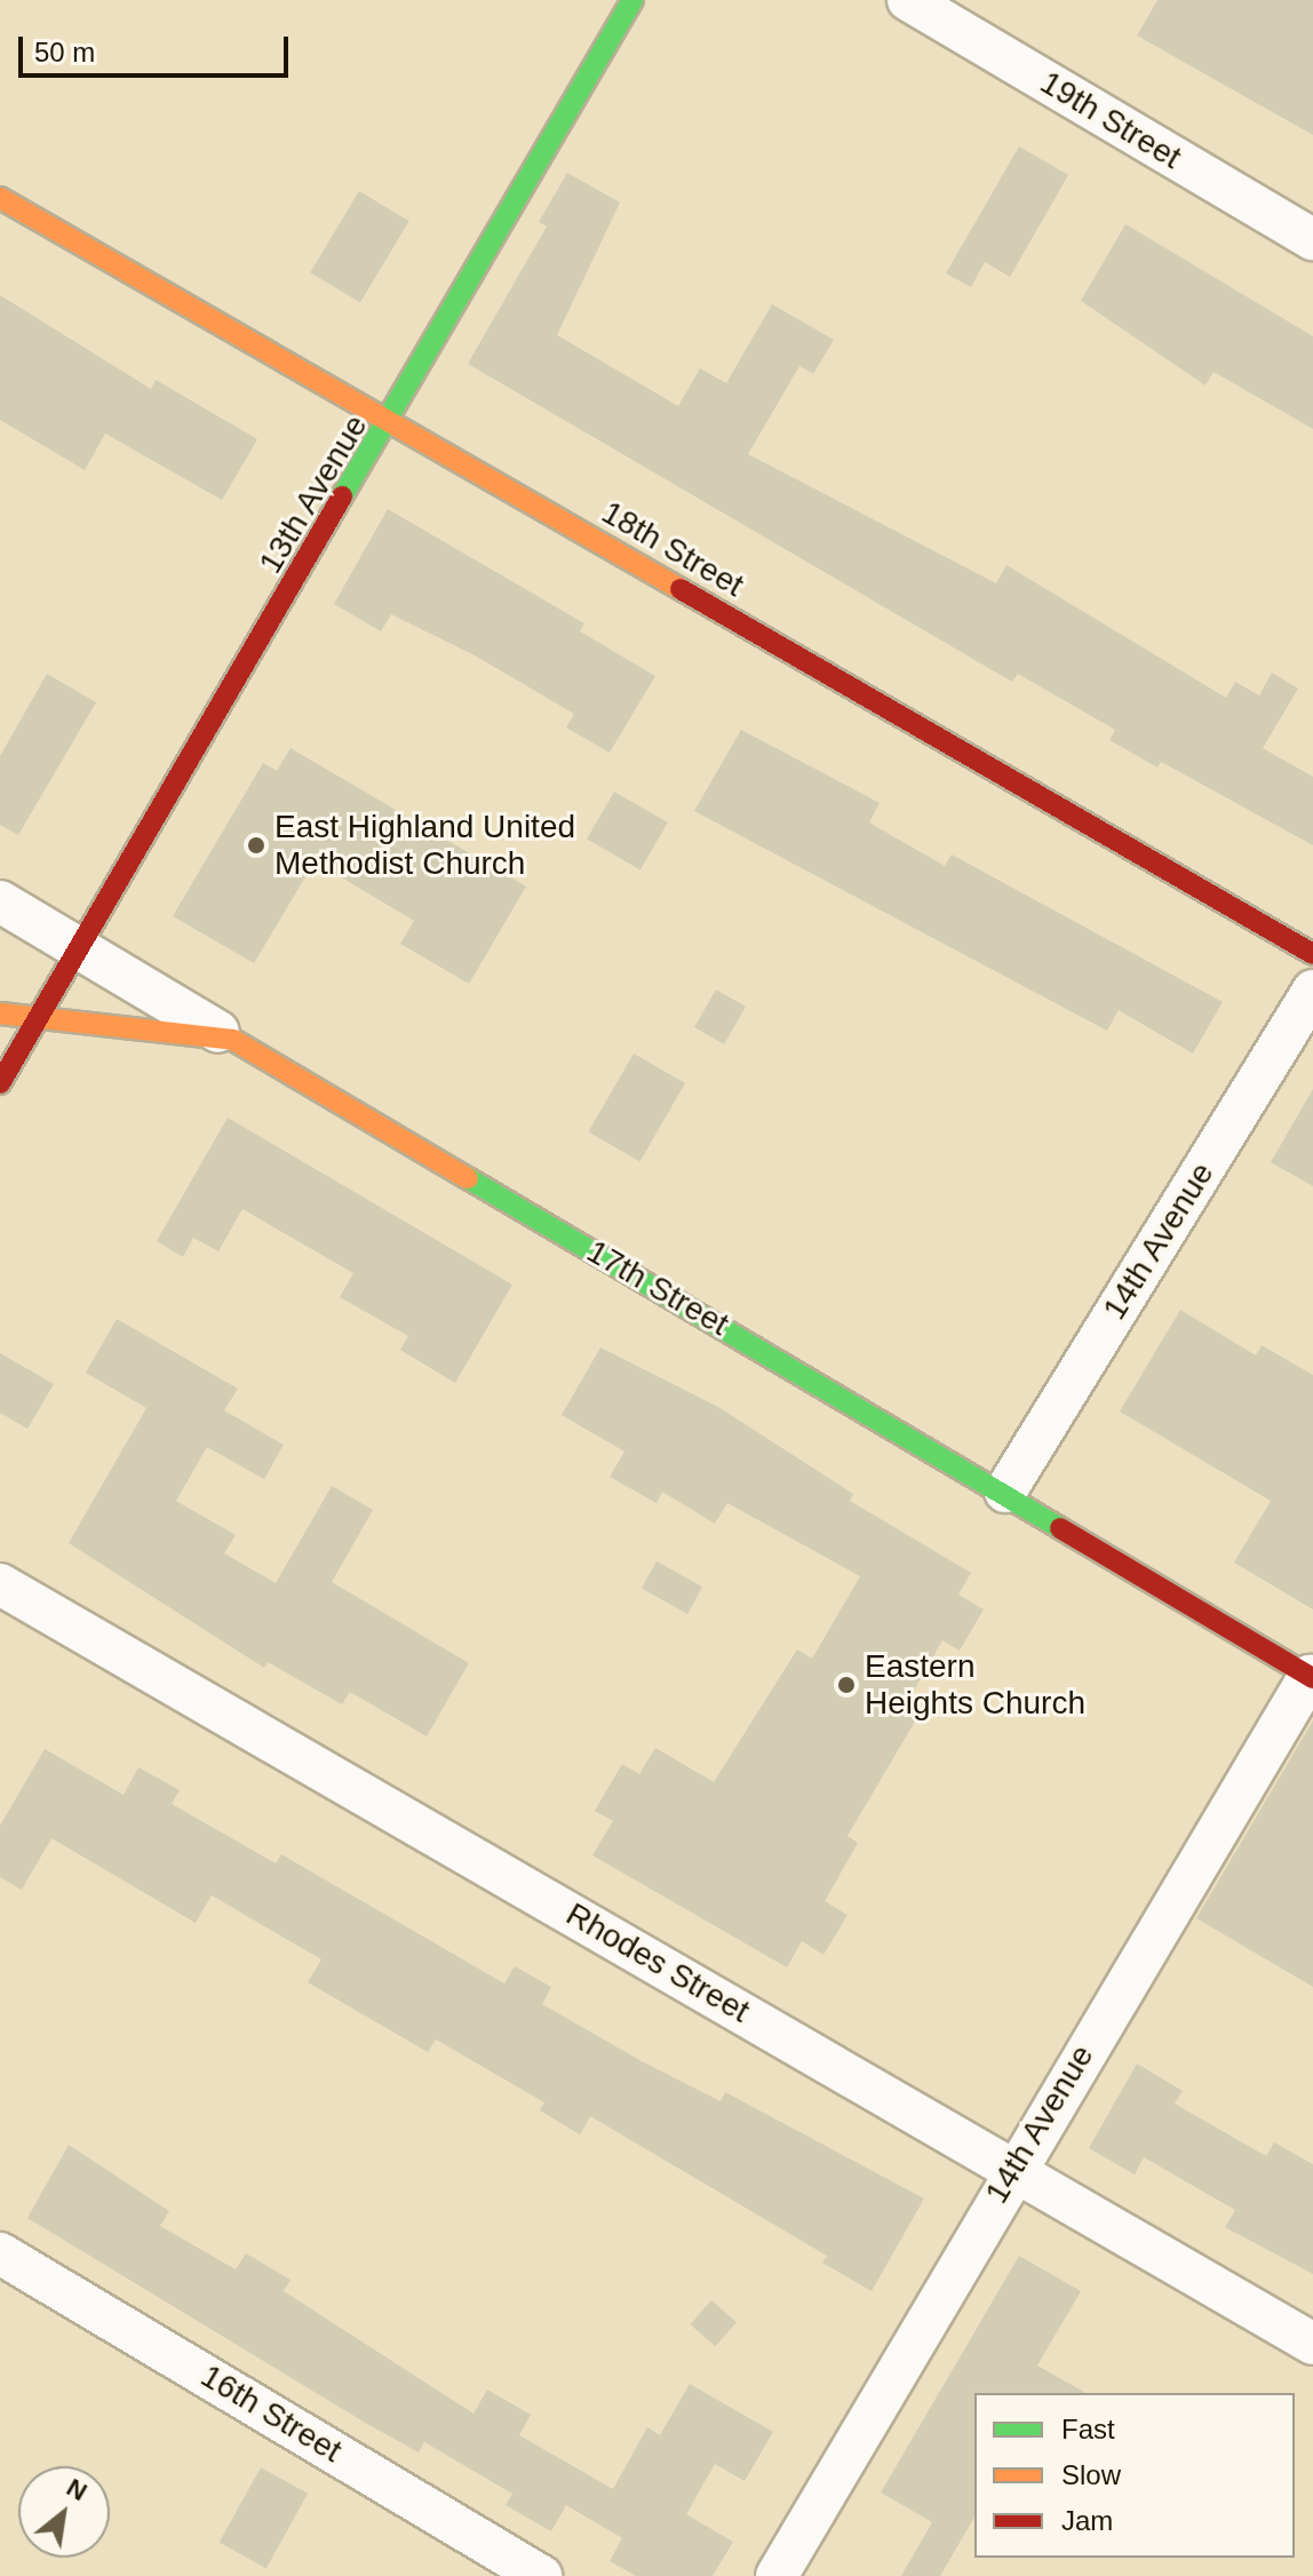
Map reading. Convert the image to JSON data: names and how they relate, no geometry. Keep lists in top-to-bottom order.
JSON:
{
  "streets": {
    "street": [
      "19th Street",
      "13th Avenue",
      "18th Street",
      "14th Avenue",
      "17th Street",
      "Rhodes Street",
      "16th Street"
    ]
  },
  "crossings": [
    ["13th Avenue", "18th Street"],
    ["13th Avenue", "17th Street"],
    ["14th Avenue", "17th Street"],
    ["14th Avenue", "Rhodes Street"]
  ],
  "places": ["East Highland United Methodist Church", "Eastern Heights Church"],
  "legend": ["Fast", "Slow", "Jam"],
  "scale_bar": "50 m",
  "north": "top right"
}
